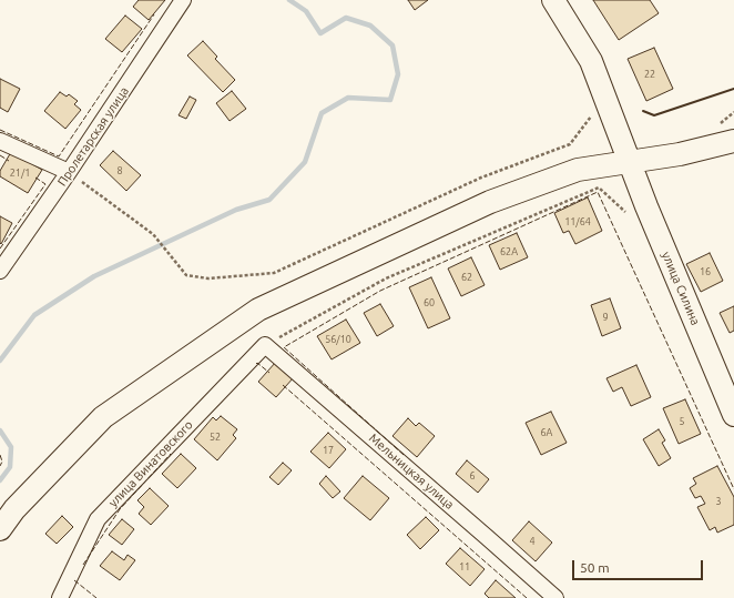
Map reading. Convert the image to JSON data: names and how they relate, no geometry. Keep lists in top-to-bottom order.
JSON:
{
  "streets": {
    "main road": ["улица Силина"],
    "street": ["Пролетарская улица", "улица Винатовского", "Мельницкая улица"]
  },
  "crossings": [
    ["улица Винатовского", "Мельницкая улица"]
  ],
  "house_numbers": [
    "22",
    "8",
    "21/1",
    "11/64",
    "62А",
    "16",
    "62",
    "60",
    "9",
    "56/10",
    "5",
    "6А",
    "52",
    "17",
    "6",
    "3",
    "4",
    "11"
  ],
  "scale_bar": "50 m"
}
